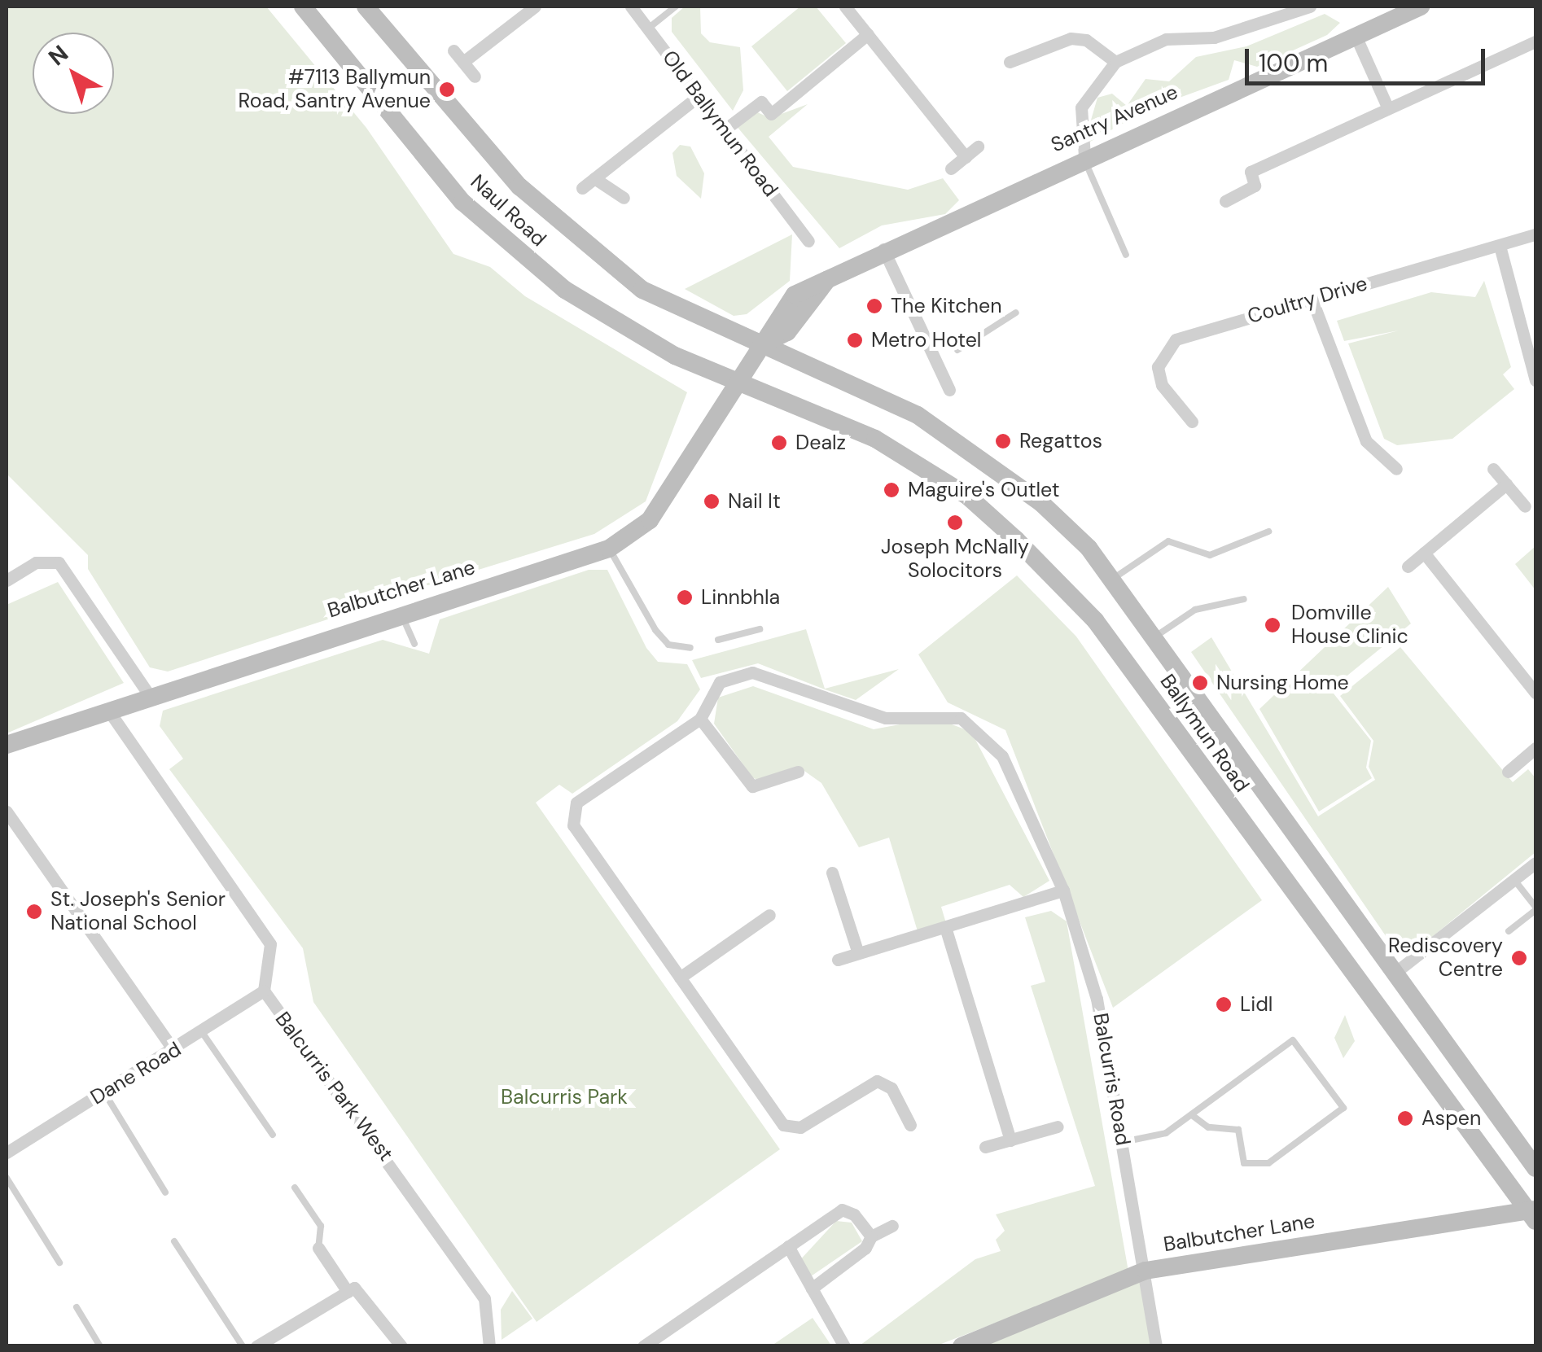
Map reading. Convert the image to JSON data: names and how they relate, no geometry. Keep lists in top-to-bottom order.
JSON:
{
  "streets": {
    "main road": [
      "Santry Avenue",
      "Naul Road",
      "Balbutcher Lane",
      "Ballymun Road"
    ],
    "street": [
      "Old Ballymun Road",
      "Coultry Drive",
      "Dane Road",
      "Balcurris Road",
      "Balcurris Park West"
    ]
  },
  "crossings": [
    ["Santry Avenue", "Naul Road"],
    ["Santry Avenue", "Balbutcher Lane"],
    ["Santry Avenue", "Ballymun Road"],
    ["Naul Road", "Balbutcher Lane"],
    ["Naul Road", "Ballymun Road"],
    ["Balbutcher Lane", "Ballymun Road"],
    ["Balbutcher Lane", "Balcurris Road"],
    ["Balbutcher Lane", "Balcurris Park West"],
    ["Dane Road", "Balcurris Park West"]
  ],
  "parks": ["Balcurris Park"],
  "places": [
    "#7113 Ballymun Road, Santry Avenue",
    "The Kitchen",
    "Metro Hotel",
    "Regattos",
    "Dealz",
    "Maguire's Outlet",
    "Nail It",
    "Joseph McNally Solocitors",
    "Linnbhla",
    "Domville House Clinic",
    "Nursing Home",
    "St. Joseph's Senior National School",
    "Rediscovery Centre",
    "Lidl",
    "Aspen"
  ],
  "scale_bar": "100 m",
  "north": "top left"
}
